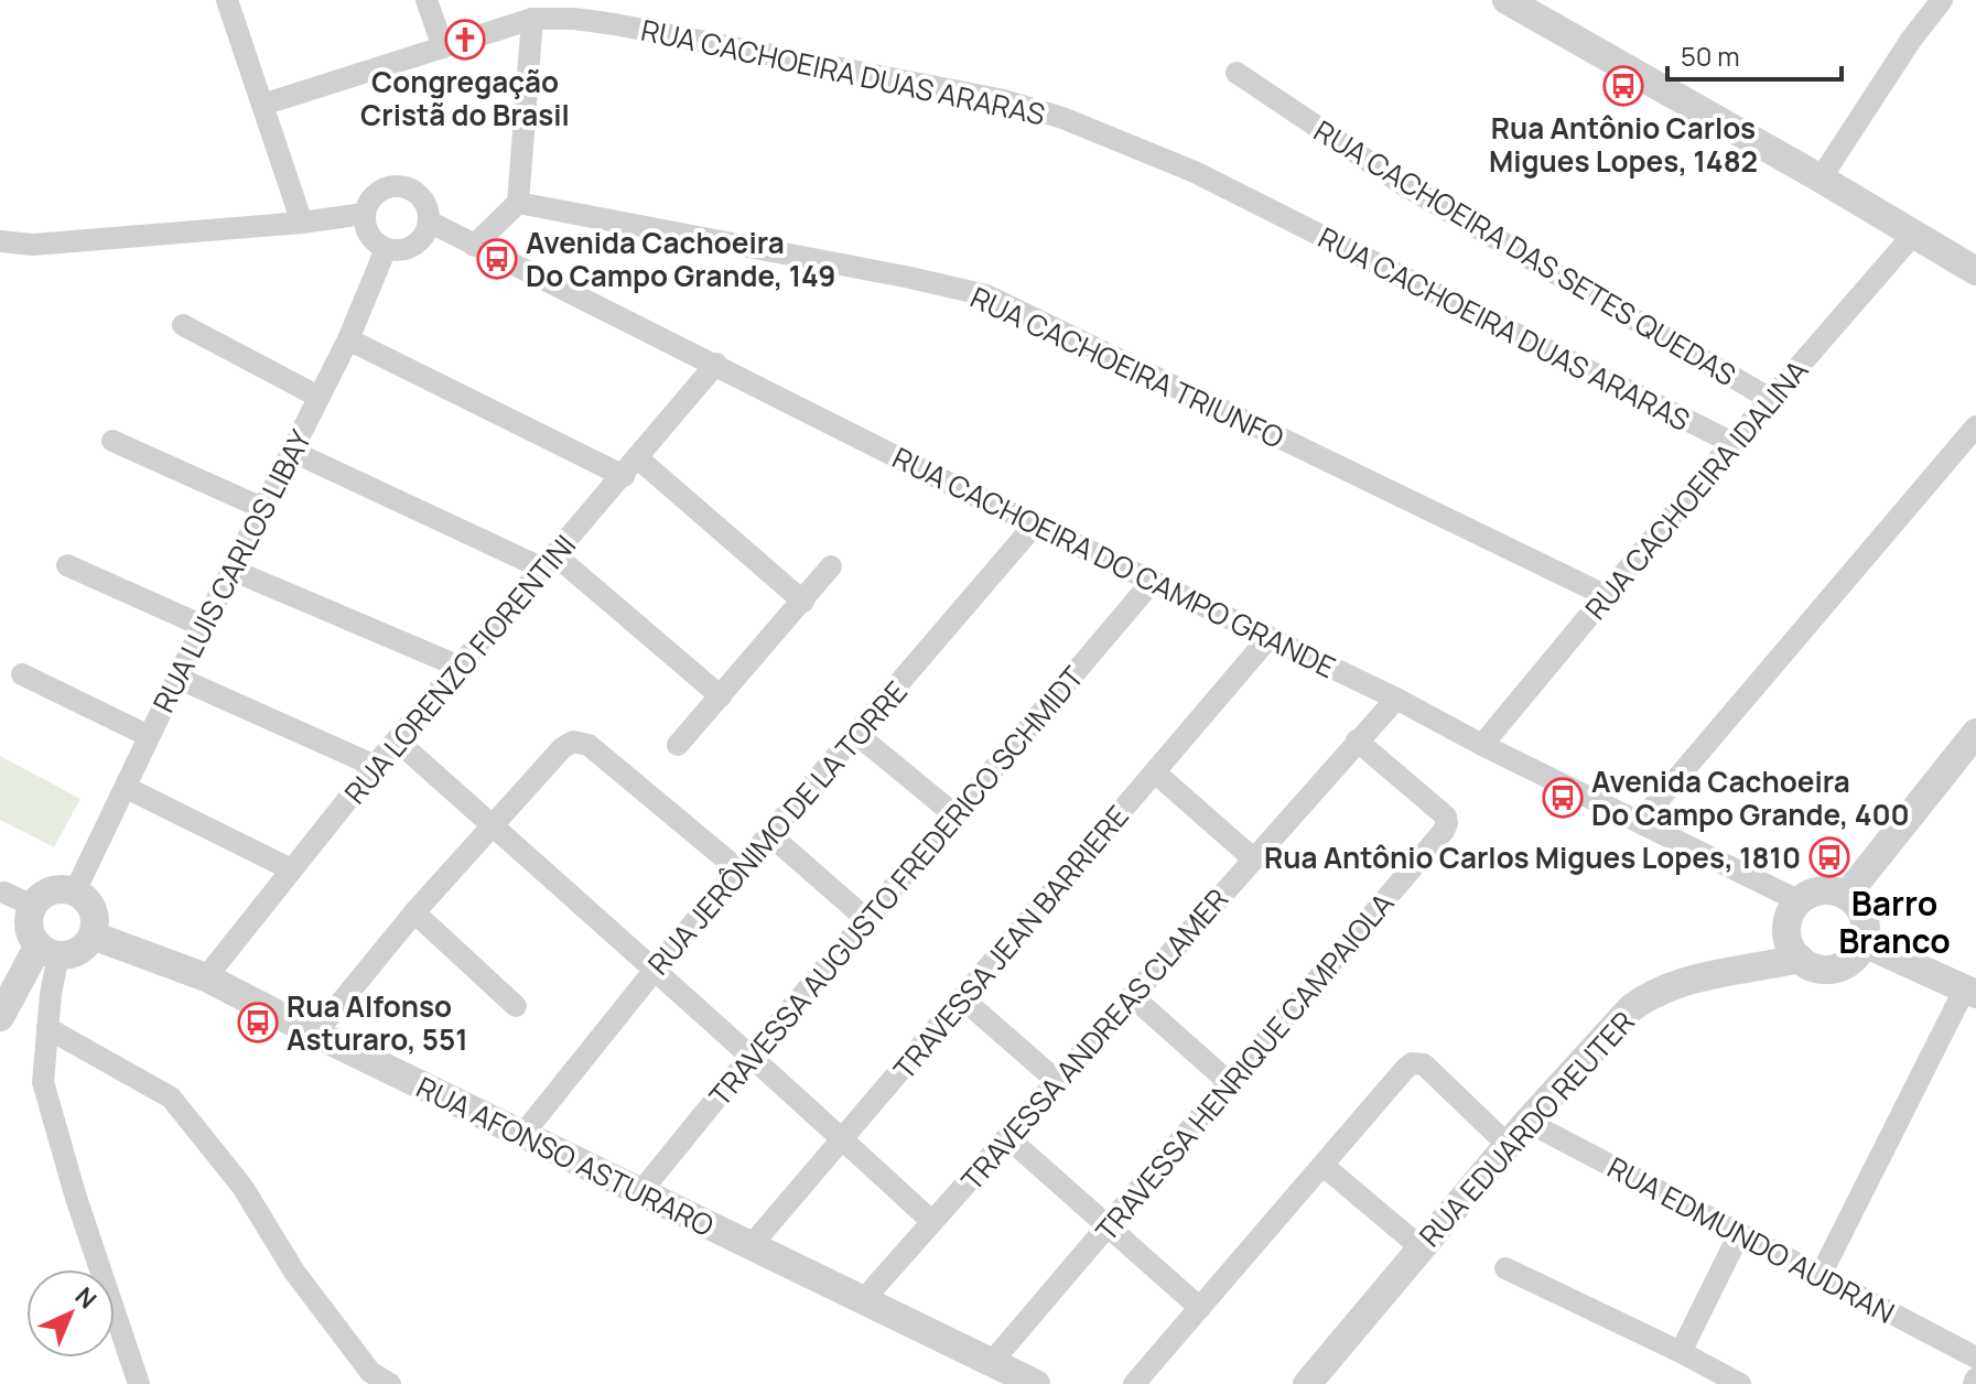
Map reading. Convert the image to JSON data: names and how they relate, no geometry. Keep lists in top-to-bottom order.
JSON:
{
  "streets": {
    "street": [
      "RUA CACHOEIRA DUAS ARARAS",
      "RUA CACHOEIRA DAS SETES QUEDAS",
      "RUA CACHOEIRA TRIUNFO",
      "RUA CACHOEIRA IDALINA",
      "RUA CACHOEIRA DO CAMPO GRANDE",
      "RUA LUIS CARLOS LIBAY",
      "RUA LORENZO FIORENTINI",
      "RUA JERÔNIMO DE LA TORRE",
      "TRAVESSA AUGUSTO FREDERICO SCHMIDT",
      "TRAVESSA JEAN BARRIERE",
      "TRAVESSA ANDREAS CLAMER",
      "TRAVESSA HENRIQUE CAMPAIOLA",
      "RUA EDUARDO REUTER",
      "RUA AFONSO ASTURARO",
      "RUA EDMUNDO AUDRAN"
    ]
  },
  "crossings": [
    ["RUA CACHOEIRA DUAS ARARAS", "RUA CACHOEIRA IDALINA"],
    ["RUA CACHOEIRA DAS SETES QUEDAS", "RUA CACHOEIRA IDALINA"],
    ["RUA CACHOEIRA TRIUNFO", "RUA CACHOEIRA IDALINA"],
    ["RUA CACHOEIRA IDALINA", "RUA CACHOEIRA DO CAMPO GRANDE"],
    ["RUA CACHOEIRA DO CAMPO GRANDE", "RUA LUIS CARLOS LIBAY"],
    ["RUA CACHOEIRA DO CAMPO GRANDE", "RUA LORENZO FIORENTINI"],
    ["RUA CACHOEIRA DO CAMPO GRANDE", "RUA JERÔNIMO DE LA TORRE"],
    ["RUA CACHOEIRA DO CAMPO GRANDE", "TRAVESSA AUGUSTO FREDERICO SCHMIDT"],
    ["RUA CACHOEIRA DO CAMPO GRANDE", "TRAVESSA JEAN BARRIERE"],
    ["RUA CACHOEIRA DO CAMPO GRANDE", "TRAVESSA ANDREAS CLAMER"],
    ["RUA CACHOEIRA DO CAMPO GRANDE", "RUA EDUARDO REUTER"],
    ["RUA LUIS CARLOS LIBAY", "RUA AFONSO ASTURARO"],
    ["RUA LORENZO FIORENTINI", "RUA AFONSO ASTURARO"],
    ["RUA JERÔNIMO DE LA TORRE", "RUA AFONSO ASTURARO"],
    ["TRAVESSA AUGUSTO FREDERICO SCHMIDT", "RUA AFONSO ASTURARO"],
    ["TRAVESSA JEAN BARRIERE", "RUA AFONSO ASTURARO"],
    ["TRAVESSA ANDREAS CLAMER", "TRAVESSA HENRIQUE CAMPAIOLA"],
    ["TRAVESSA ANDREAS CLAMER", "RUA AFONSO ASTURARO"],
    ["TRAVESSA HENRIQUE CAMPAIOLA", "RUA AFONSO ASTURARO"],
    ["RUA EDUARDO REUTER", "RUA EDMUNDO AUDRAN"]
  ],
  "districts": ["Barro Branco"],
  "places": {
    "church": ["Congregação Cristã do Brasil"],
    "bus stop": [
      "Rua Antônio Carlos Migues Lopes, 1482",
      "Avenida Cachoeira Do Campo Grande, 149",
      "Avenida Cachoeira Do Campo Grande, 400",
      "Rua Antônio Carlos Migues Lopes, 1810",
      "Rua Alfonso Asturaro, 551"
    ]
  },
  "scale_bar": "50 m",
  "north": "top right"
}
